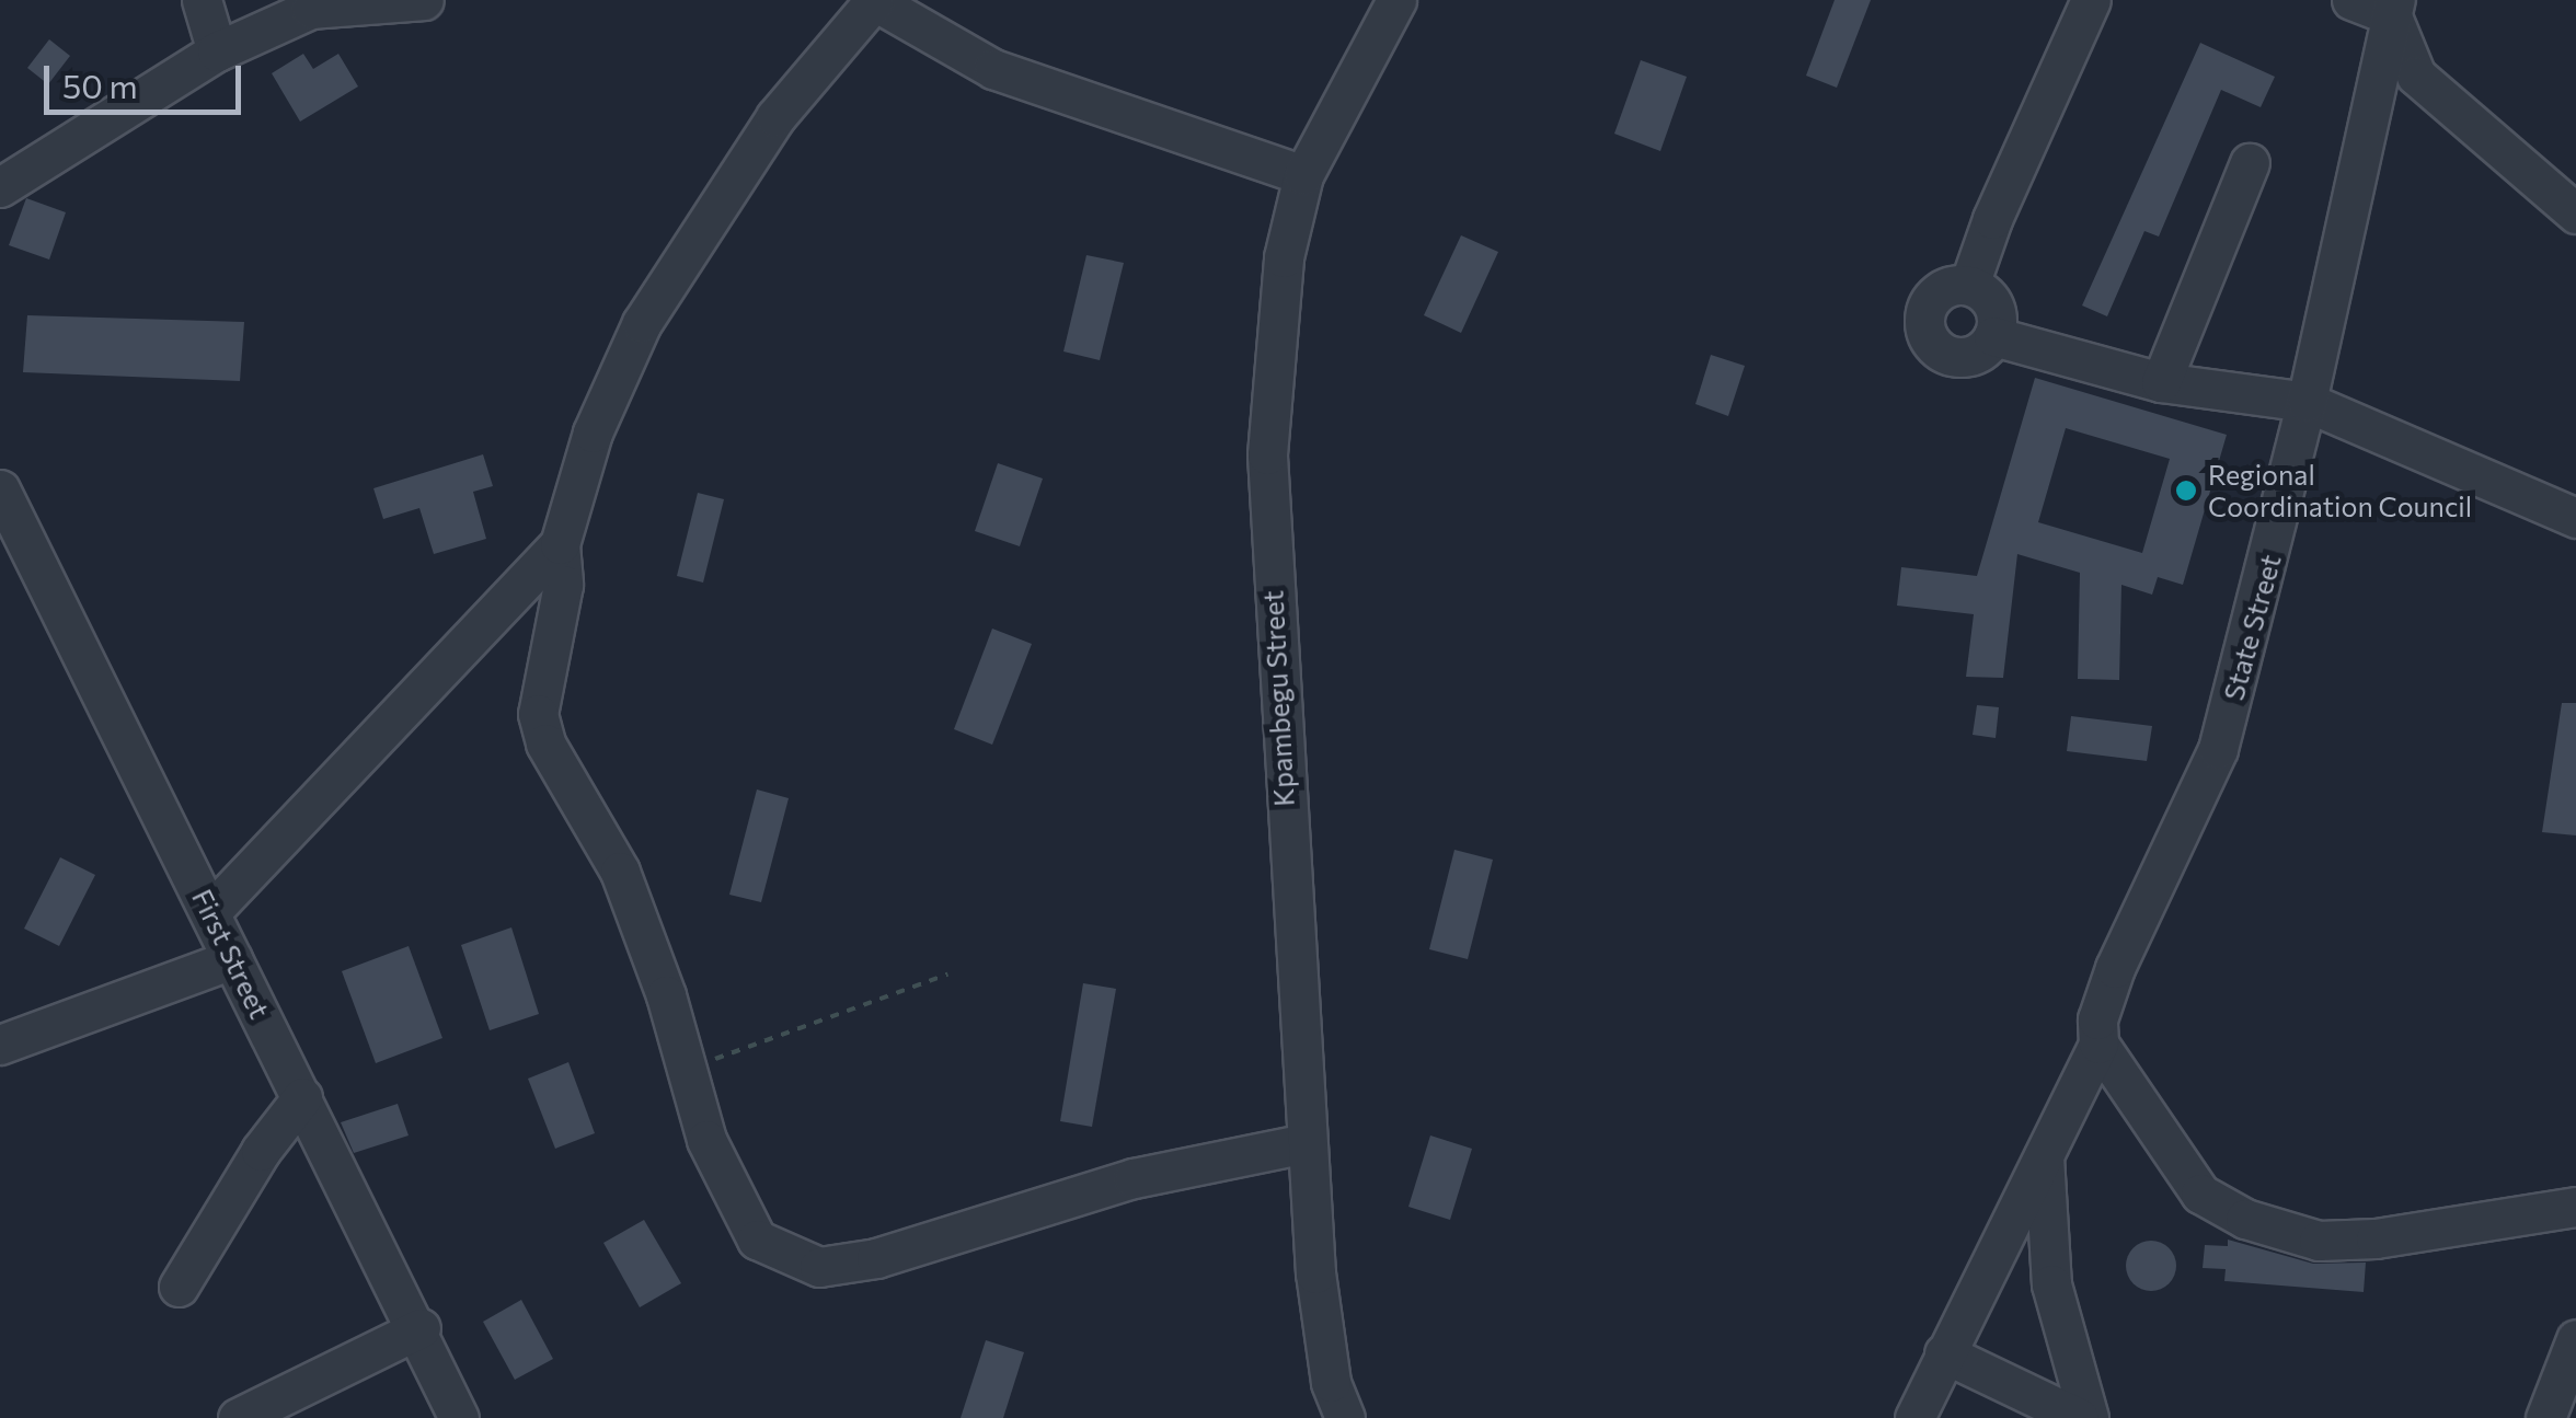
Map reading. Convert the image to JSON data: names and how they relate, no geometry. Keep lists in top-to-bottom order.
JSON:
{
  "streets": {
    "street": ["State Street", "Kpambegu Street", "First Street"]
  },
  "places": ["Regional Coordination Council"],
  "scale_bar": "50 m"
}
